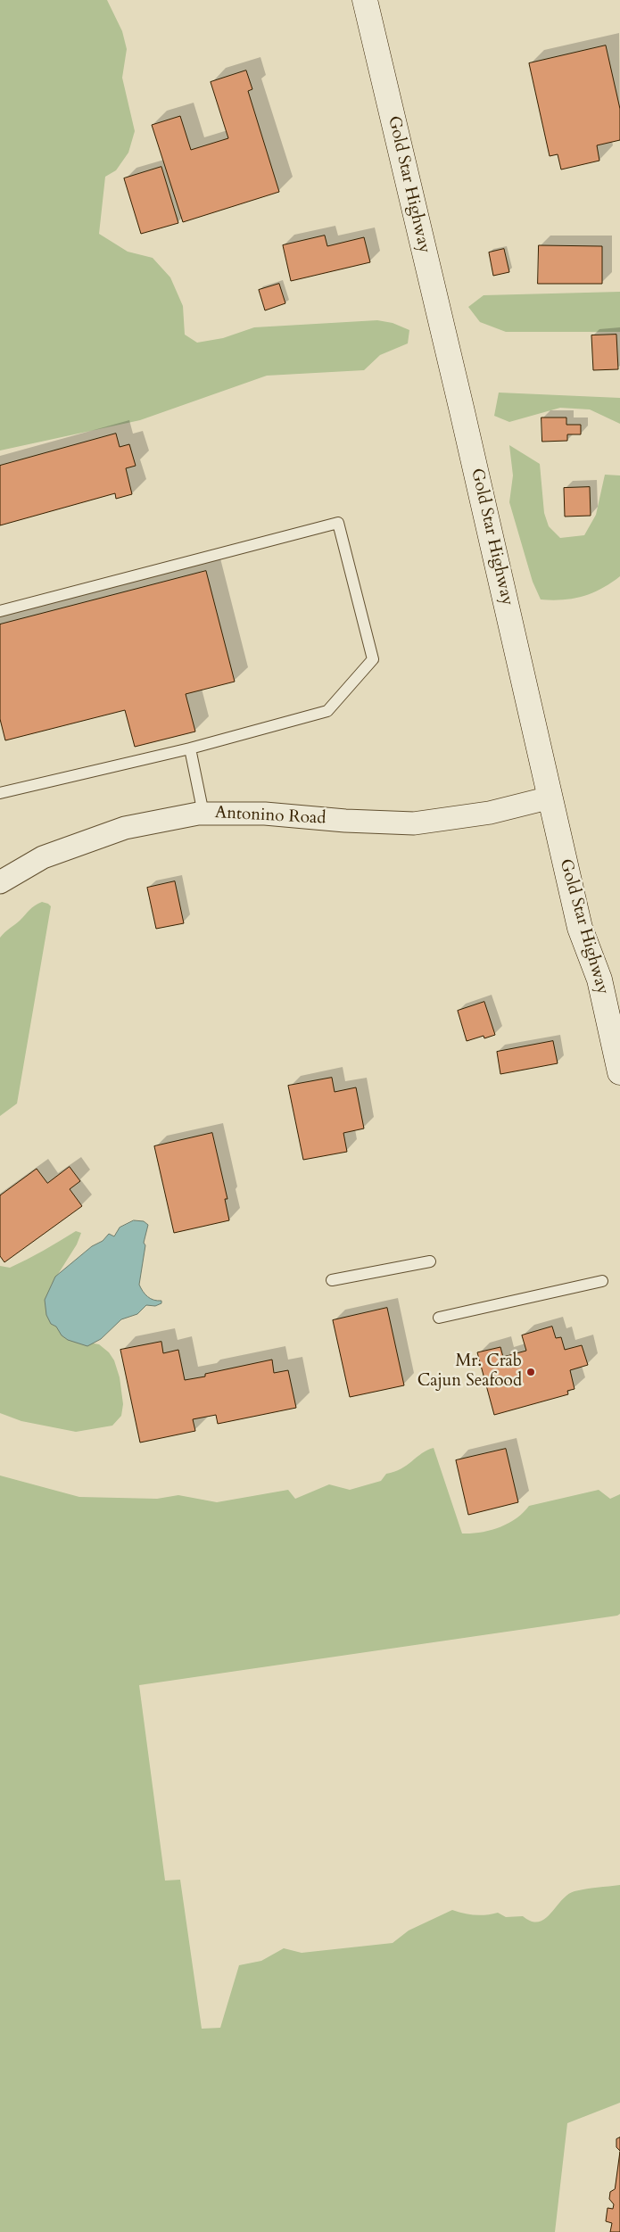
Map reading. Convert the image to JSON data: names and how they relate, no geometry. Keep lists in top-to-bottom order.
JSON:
{
  "streets": {
    "main road": ["Gold Star Highway"],
    "street": ["Antonino Road"]
  },
  "crossings": [
    ["Gold Star Highway", "Antonino Road"]
  ],
  "places": ["Mr. Crab Cajun Seafood"]
}
